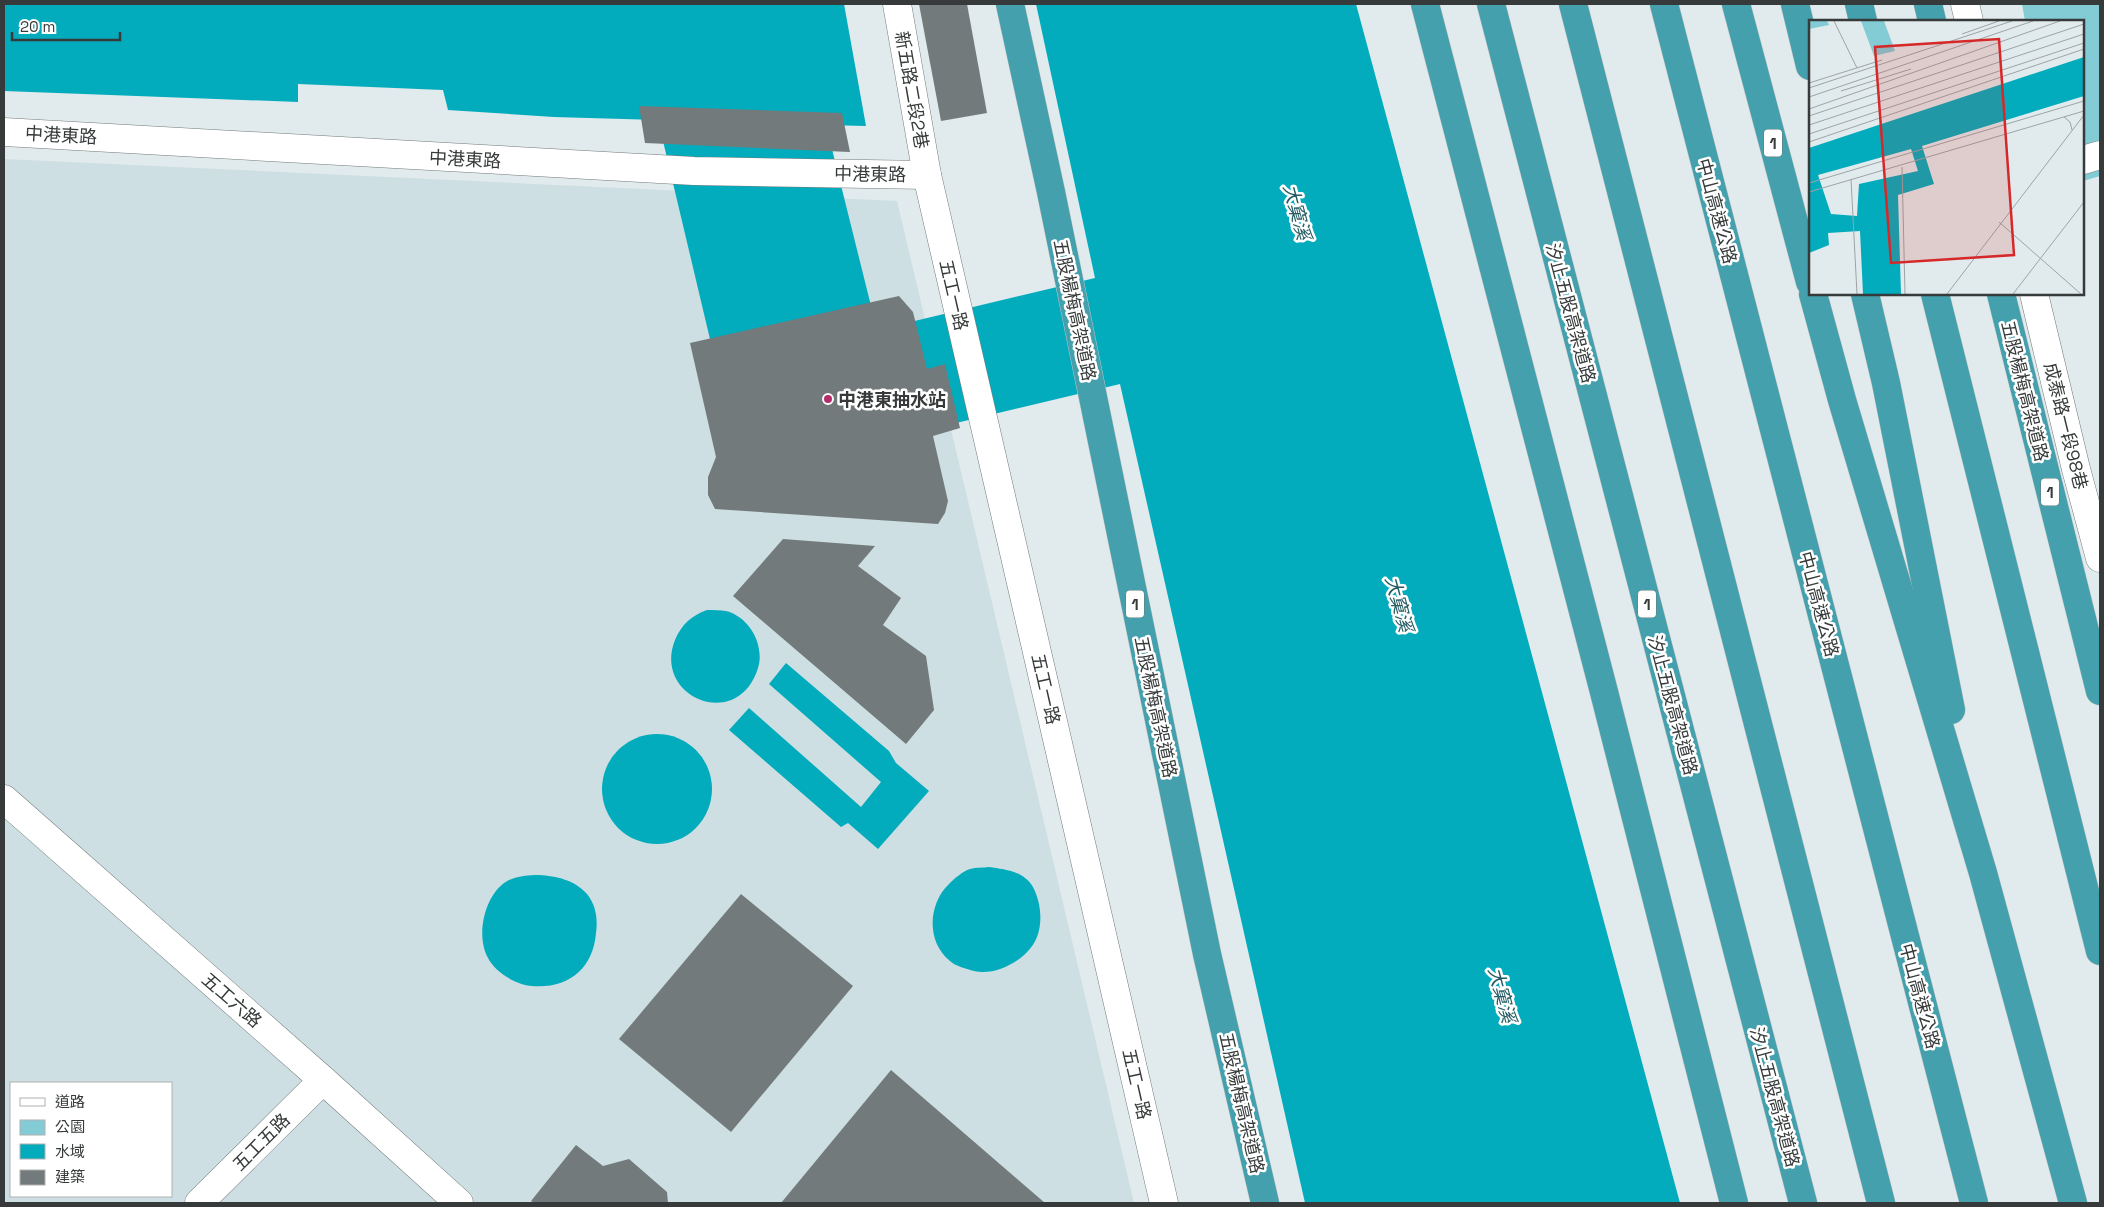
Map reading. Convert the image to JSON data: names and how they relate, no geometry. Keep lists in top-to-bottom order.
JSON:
{
  "streets": {
    "highway": [
      "1",
      "中山高速公路",
      "五股楊梅高架道路",
      "汐止五股高架道路"
    ],
    "street": [
      "新五路二段2巷",
      "中港東路",
      "五工一路",
      "成泰路一段98巷",
      "五工六路",
      "五工五路"
    ]
  },
  "crossings": [
    ["新五路二段2巷", "中港東路"],
    ["新五路二段2巷", "五工一路"],
    ["中港東路", "五工一路"],
    ["五工六路", "五工五路"]
  ],
  "water": ["大窠溪"],
  "places": ["中港東抽水站"],
  "legend": [
    "道路",
    "公園",
    "水域",
    "建築"
  ],
  "scale_bar": "20 m"
}
